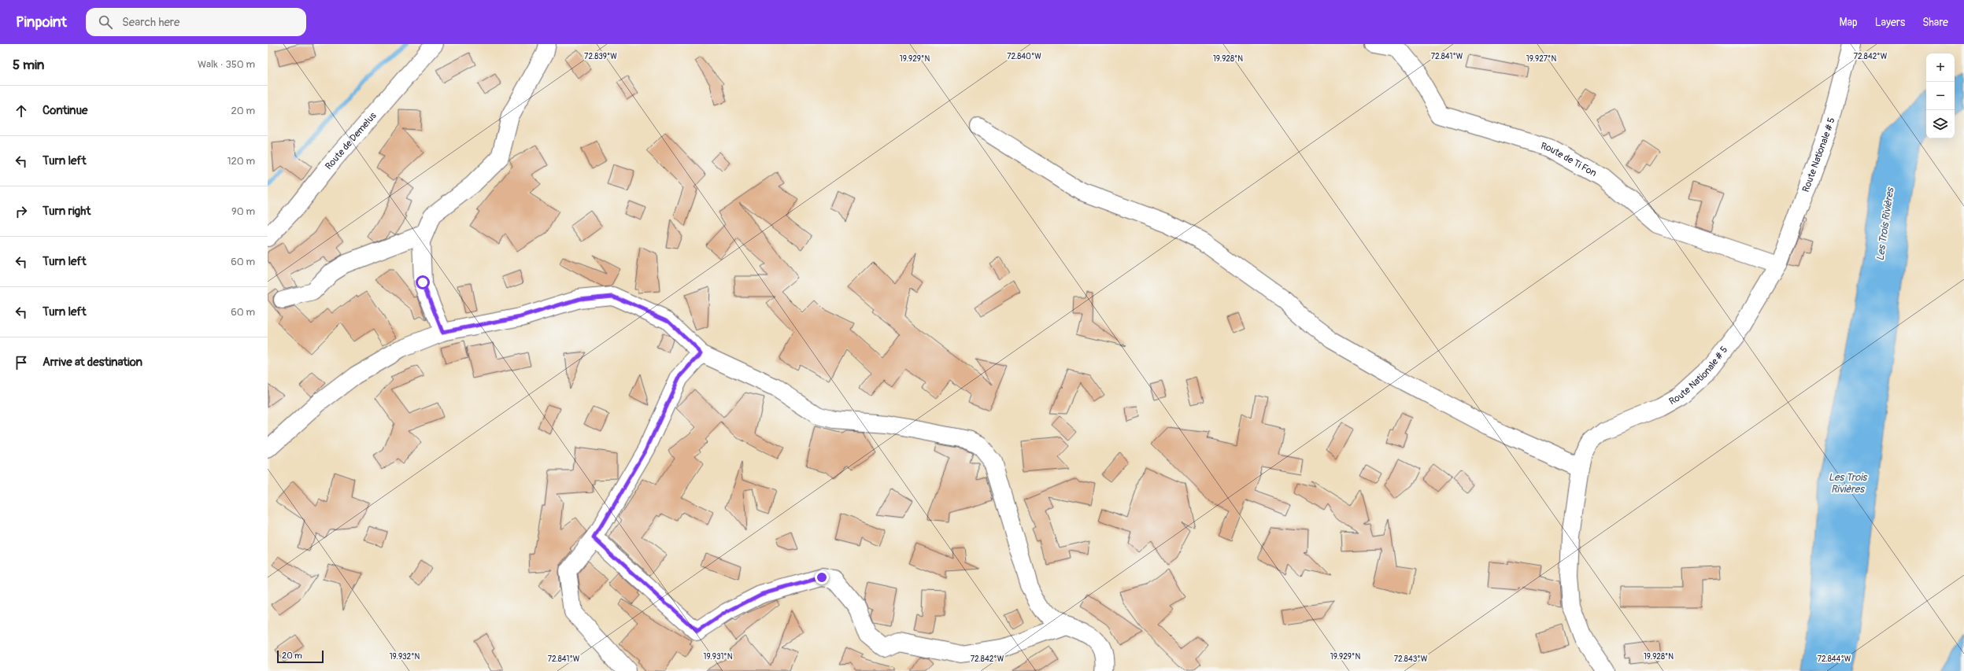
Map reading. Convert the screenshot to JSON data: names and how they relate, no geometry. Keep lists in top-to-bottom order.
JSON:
{
  "streets": {
    "street": ["Route de Demelus", "Route Nationale # 5", "Route de Ti Fon"]
  },
  "crossings": [
    ["Route Nationale # 5", "Route de Ti Fon"]
  ],
  "water": ["Les Trois Rivières"],
  "scale_bar": "20 m",
  "page": {
    "header": "Pinpoint",
    "search": "Search here",
    "nav": ["Map", "Layers", "Share"],
    "heading": ["5 min", "Walk · 350 m"],
    "map_buttons": ["+", "−"],
    "list": [
      ["Continue", "20 m"],
      ["Turn left", "120 m"],
      ["Turn right", "90 m"],
      ["Turn left", "60 m"],
      ["Turn left", "60 m"],
      "Arrive at destination"
    ],
    "scale": "20 m"
  },
  "coordinates": [
    "72.839°W",
    "72.840°W",
    "72.841°W",
    "72.842°W",
    "19.927°N",
    "19.929°N",
    "19.928°N",
    "19.932°N",
    "19.931°N",
    "72.843°W",
    "72.844°W"
  ]
}
